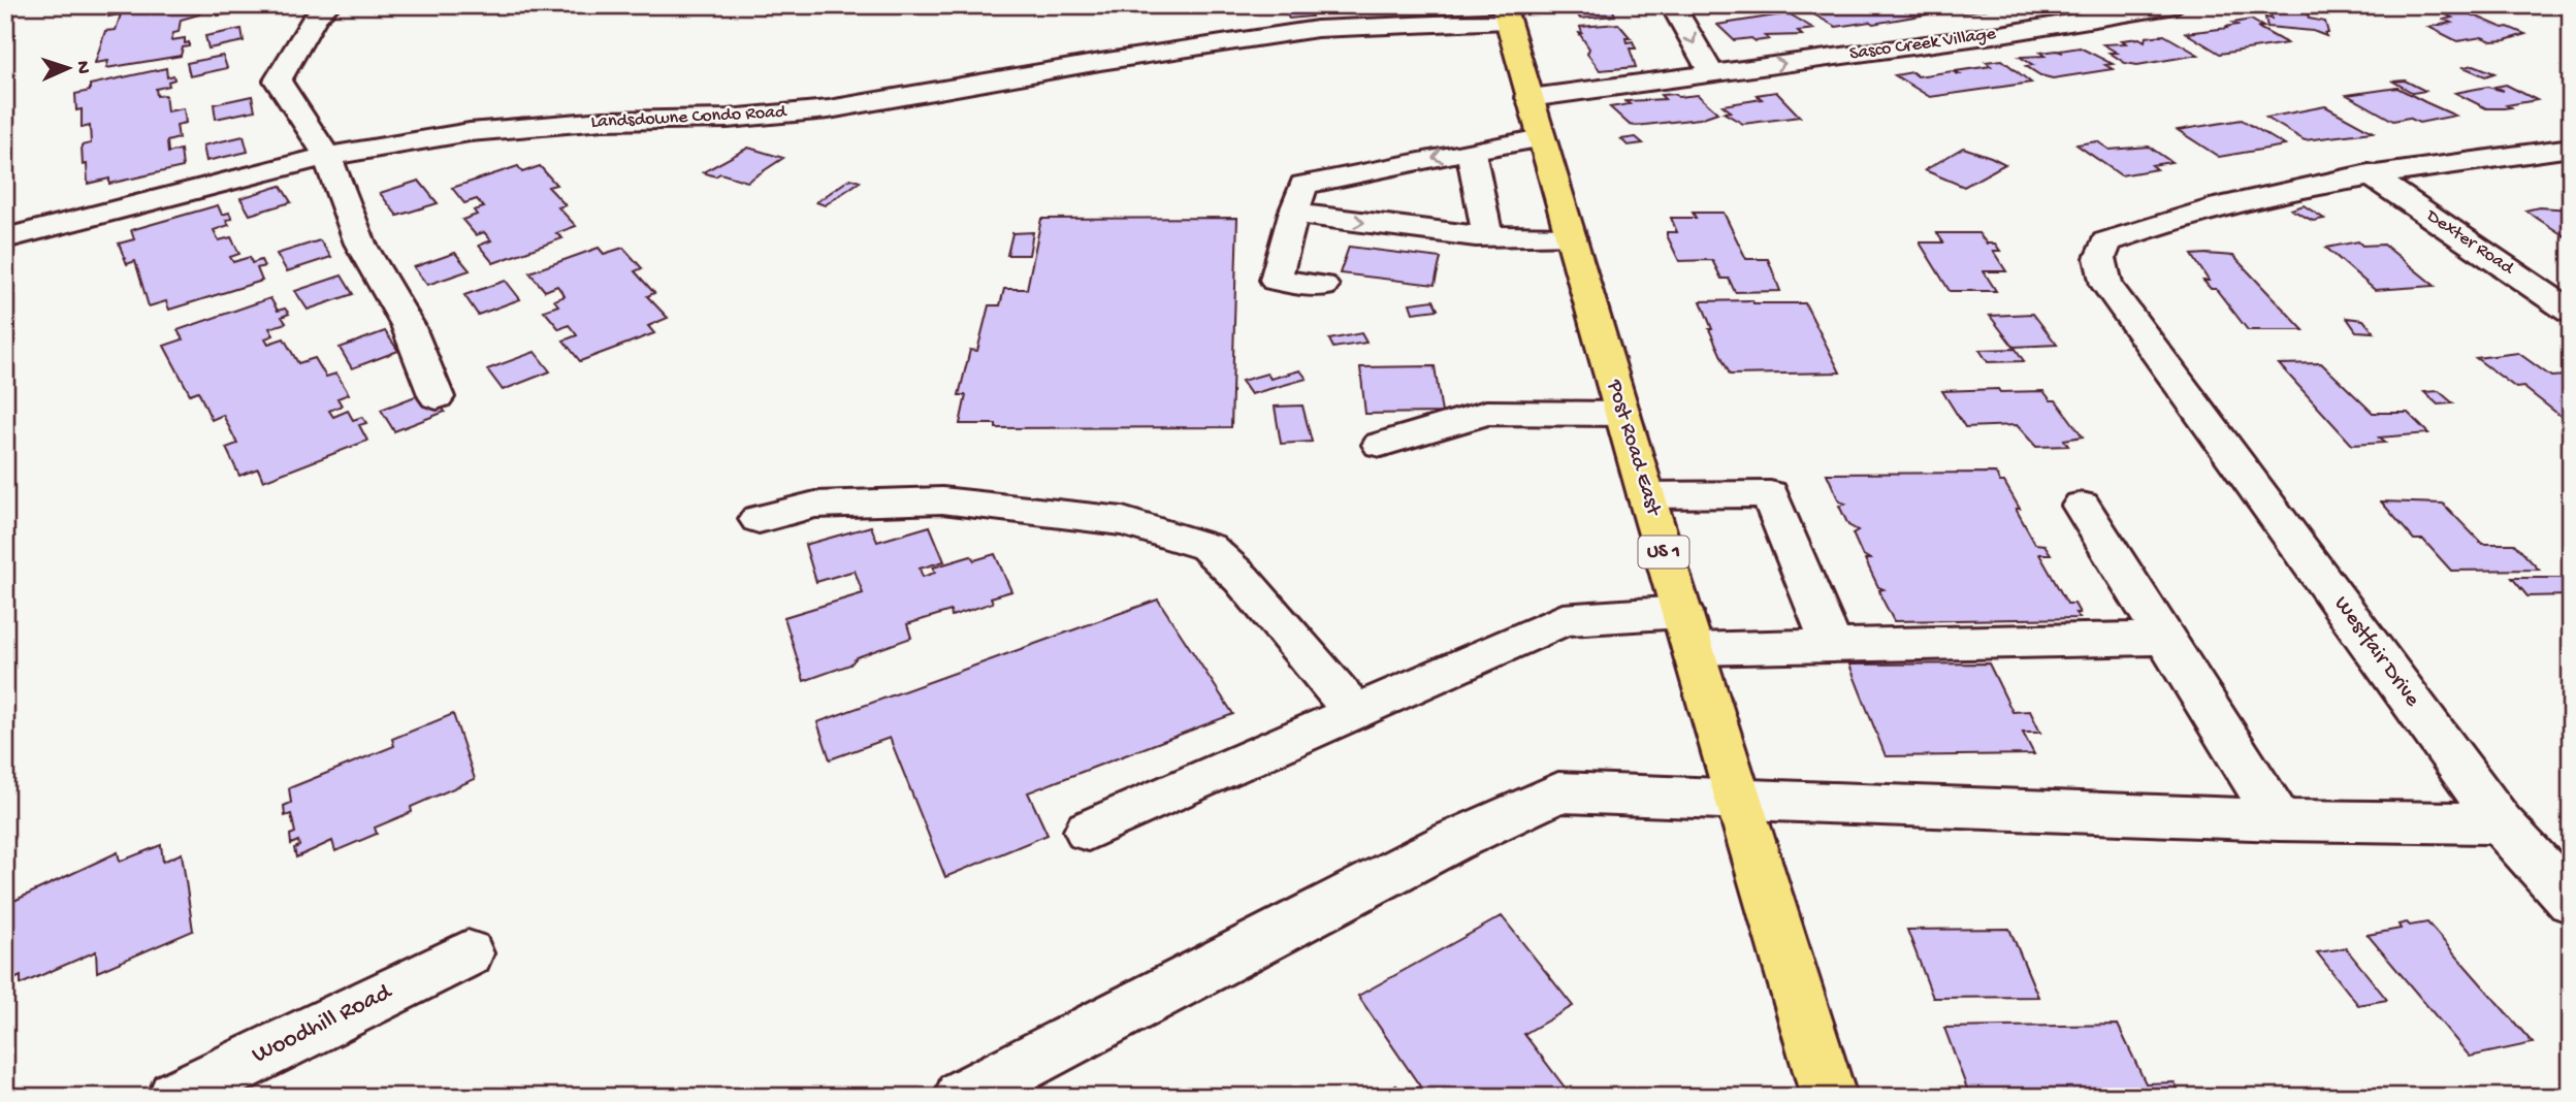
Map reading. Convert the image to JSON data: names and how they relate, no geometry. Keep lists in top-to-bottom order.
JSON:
{
  "streets": {
    "main road": ["Post Road East", "US 1"],
    "street": [
      "Sasco Creek Village",
      "Landsdowne Condo Road",
      "Dexter Road",
      "Westfair Drive",
      "Woodhill Road"
    ]
  },
  "crossings": [
    ["Sasco Creek Village", "Post Road East"],
    ["Landsdowne Condo Road", "Post Road East"],
    ["Dexter Road", "Westfair Drive"]
  ],
  "one_way": ["Sasco Creek Village"],
  "north": "right"
}
